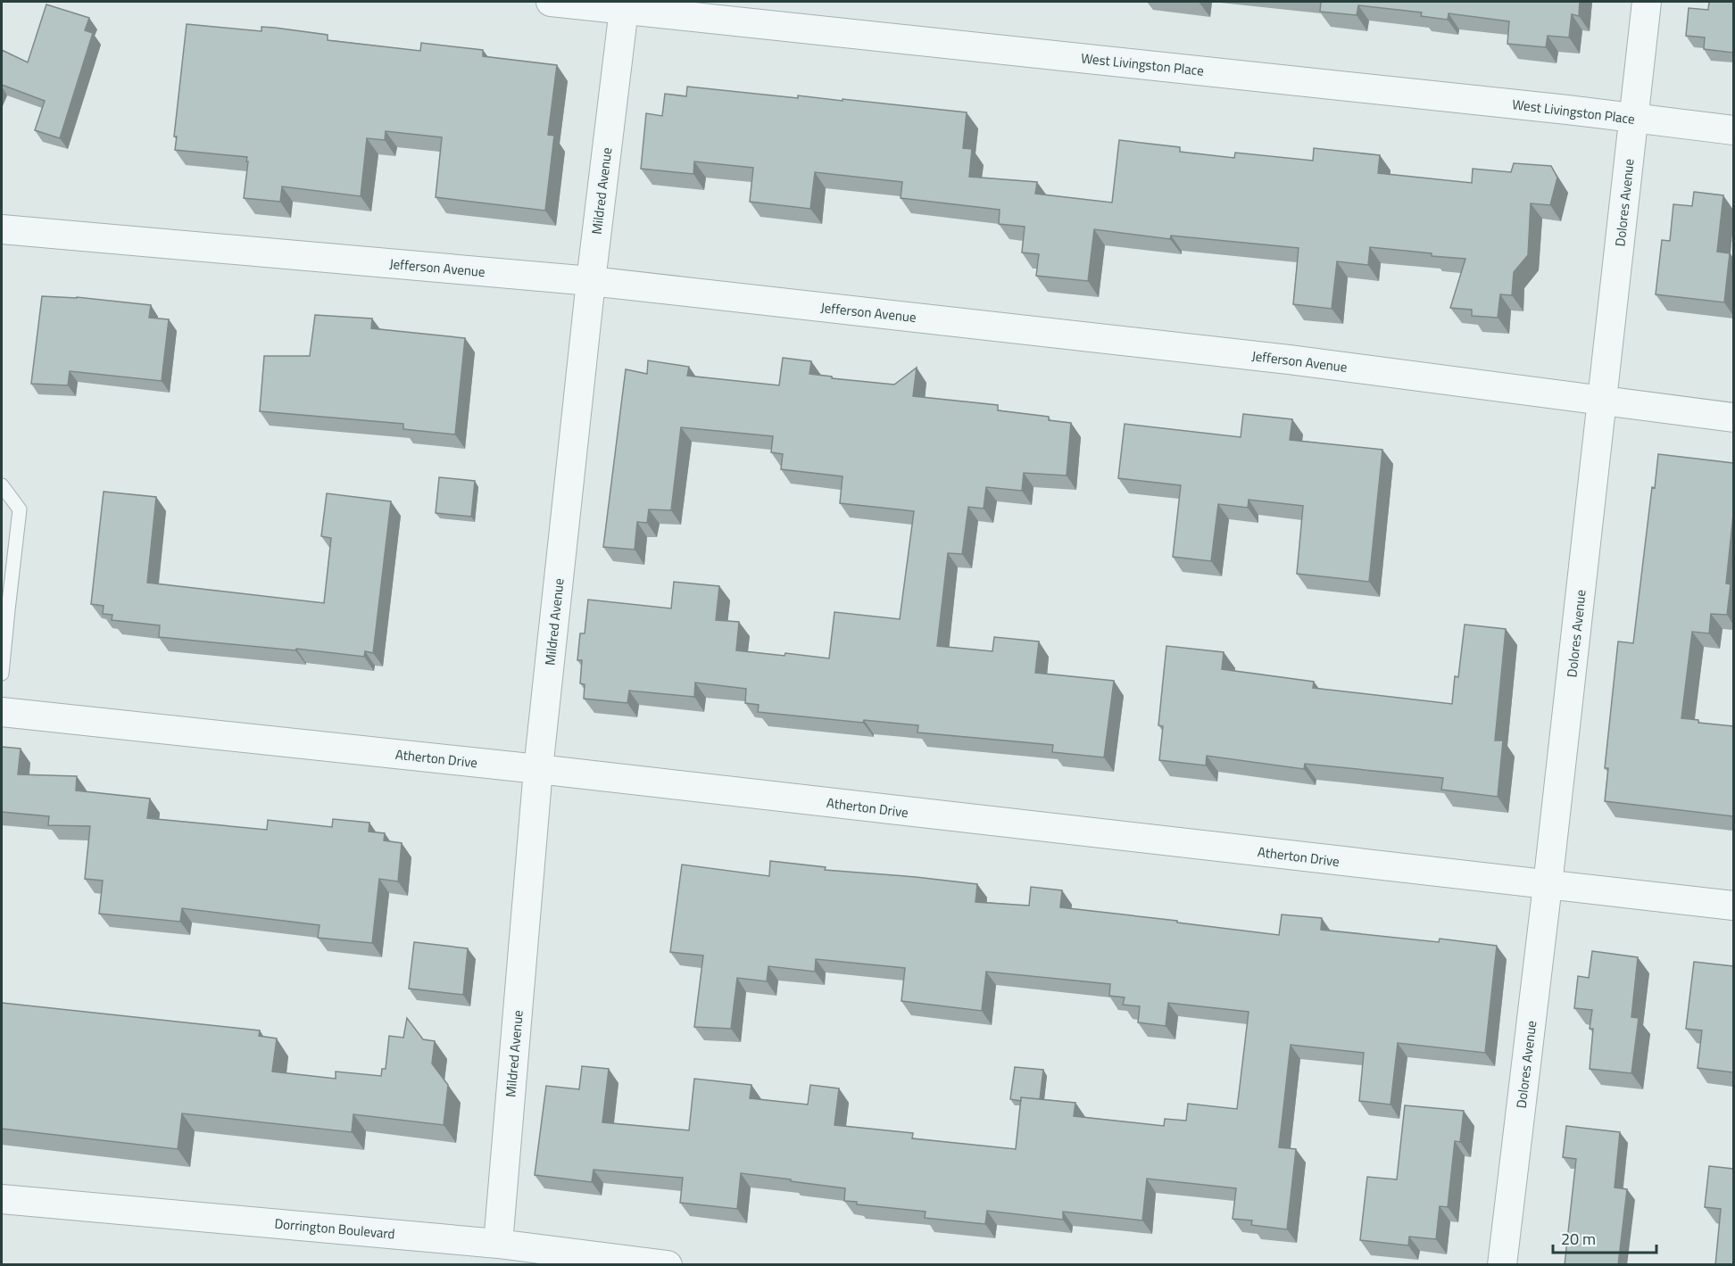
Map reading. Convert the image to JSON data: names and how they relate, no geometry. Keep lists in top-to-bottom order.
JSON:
{
  "streets": {
    "street": [
      "West Livingston Place",
      "Mildred Avenue",
      "Dolores Avenue",
      "Jefferson Avenue",
      "Atherton Drive",
      "Dorrington Boulevard"
    ]
  },
  "crossings": [
    ["West Livingston Place", "Mildred Avenue"],
    ["West Livingston Place", "Dolores Avenue"],
    ["Mildred Avenue", "Jefferson Avenue"],
    ["Mildred Avenue", "Atherton Drive"],
    ["Mildred Avenue", "Dorrington Boulevard"],
    ["Dolores Avenue", "Jefferson Avenue"],
    ["Dolores Avenue", "Atherton Drive"]
  ],
  "scale_bar": "20 m"
}
